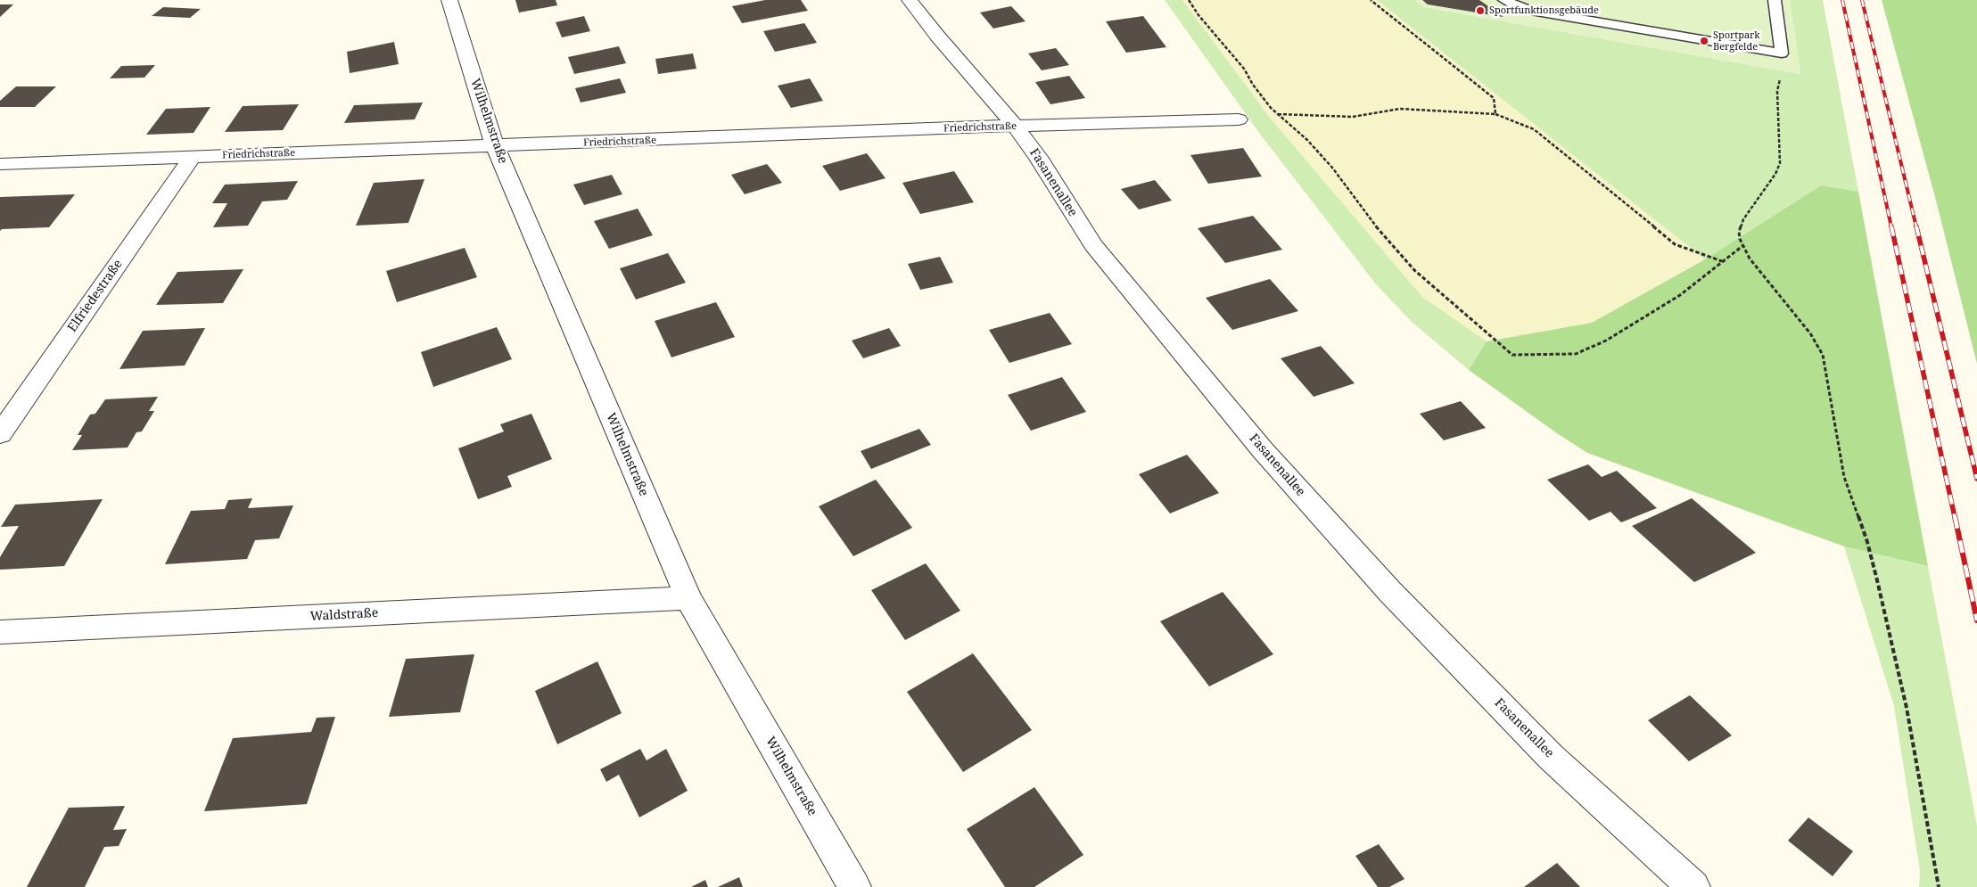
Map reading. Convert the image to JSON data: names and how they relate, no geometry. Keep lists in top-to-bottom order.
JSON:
{
  "streets": {
    "street": [
      "Wilhelmstraße",
      "Friedrichstraße",
      "Fasanenallee",
      "Elfriedestraße",
      "Waldstraße"
    ]
  },
  "crossings": [
    ["Wilhelmstraße", "Friedrichstraße"],
    ["Wilhelmstraße", "Waldstraße"],
    ["Friedrichstraße", "Fasanenallee"],
    ["Friedrichstraße", "Elfriedestraße"]
  ],
  "places": ["Sportfunktionsgebäude", "Sportpark Bergfelde"]
}
